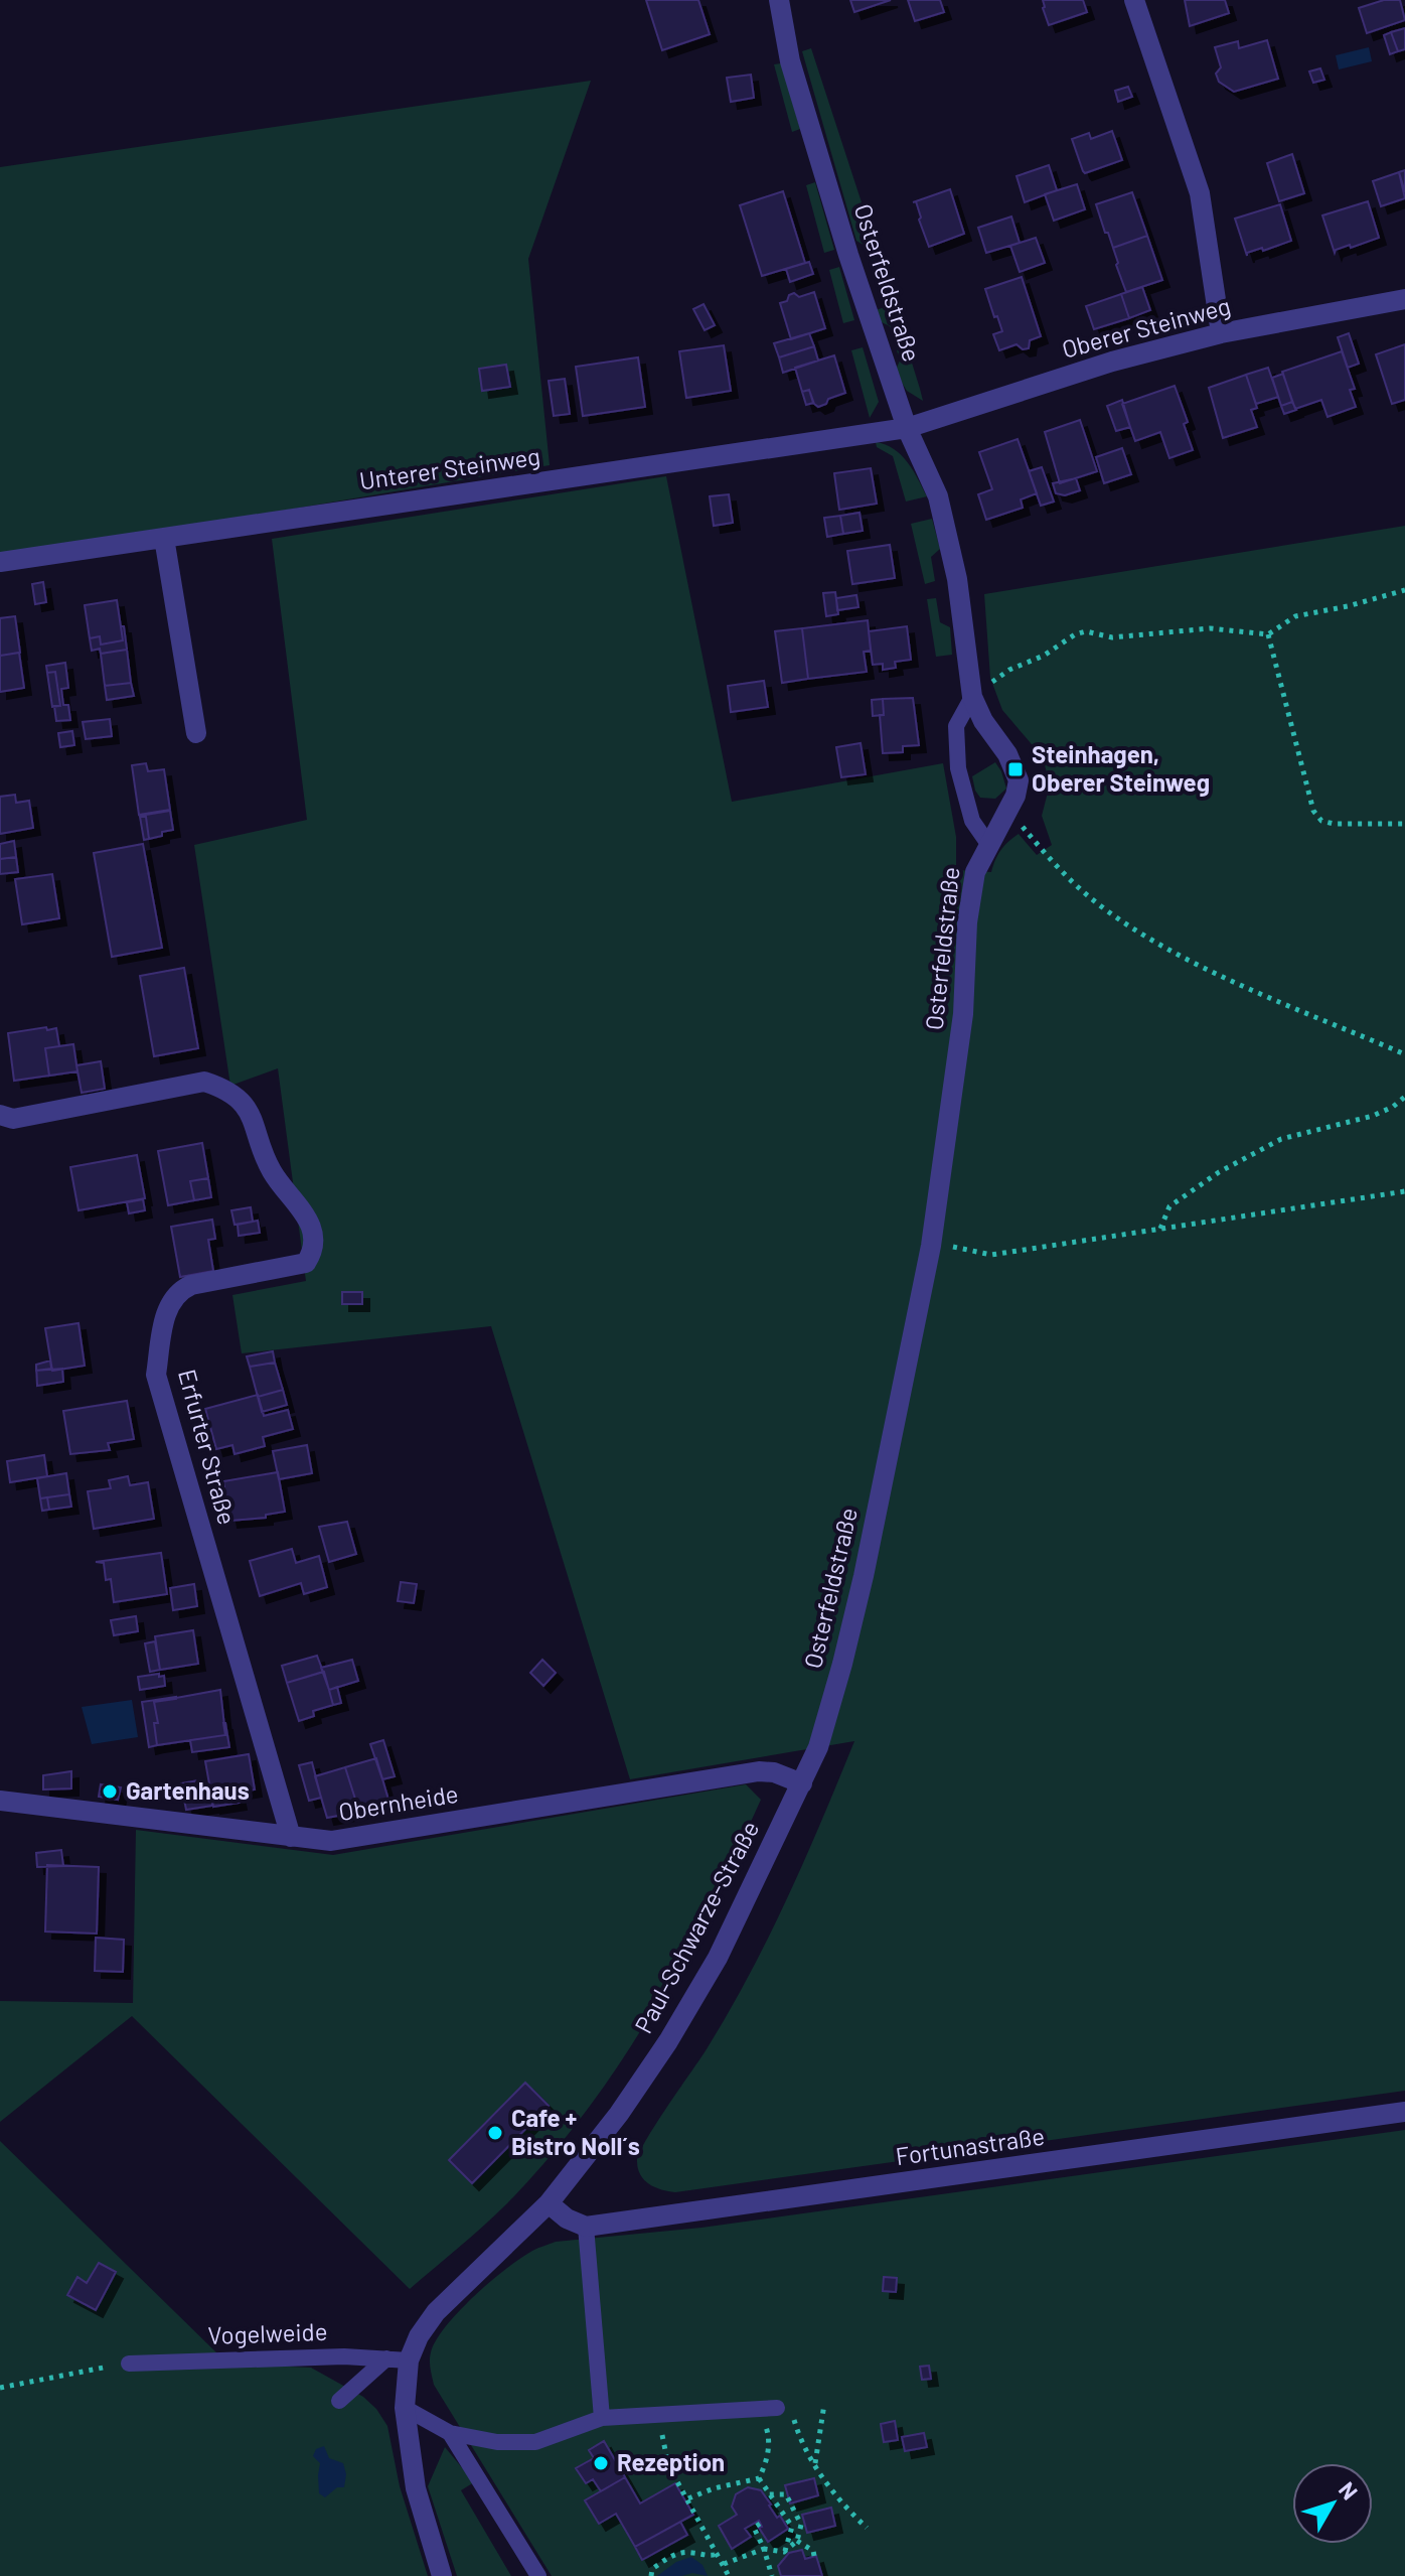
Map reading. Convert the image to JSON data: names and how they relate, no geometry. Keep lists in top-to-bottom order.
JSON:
{
  "streets": {
    "street": [
      "Osterfeldstraße",
      "Oberer Steinweg",
      "Unterer Steinweg",
      "Erfurter Straße",
      "Obernheide",
      "Paul-Schwarze-Straße",
      "Fortunastraße"
    ],
    "lane": ["Vogelweide"]
  },
  "crossings": [
    ["Osterfeldstraße", "Oberer Steinweg"],
    ["Osterfeldstraße", "Unterer Steinweg"],
    ["Osterfeldstraße", "Paul-Schwarze-Straße"],
    ["Oberer Steinweg", "Unterer Steinweg"],
    ["Erfurter Straße", "Obernheide"],
    ["Obernheide", "Paul-Schwarze-Straße"],
    ["Paul-Schwarze-Straße", "Vogelweide"]
  ],
  "places": {
    "transit": ["Steinhagen, Oberer Steinweg"],
    "other": ["Gartenhaus", "Cafe + Bistro Noll´s", "Rezeption"]
  },
  "north": "top right"
}
